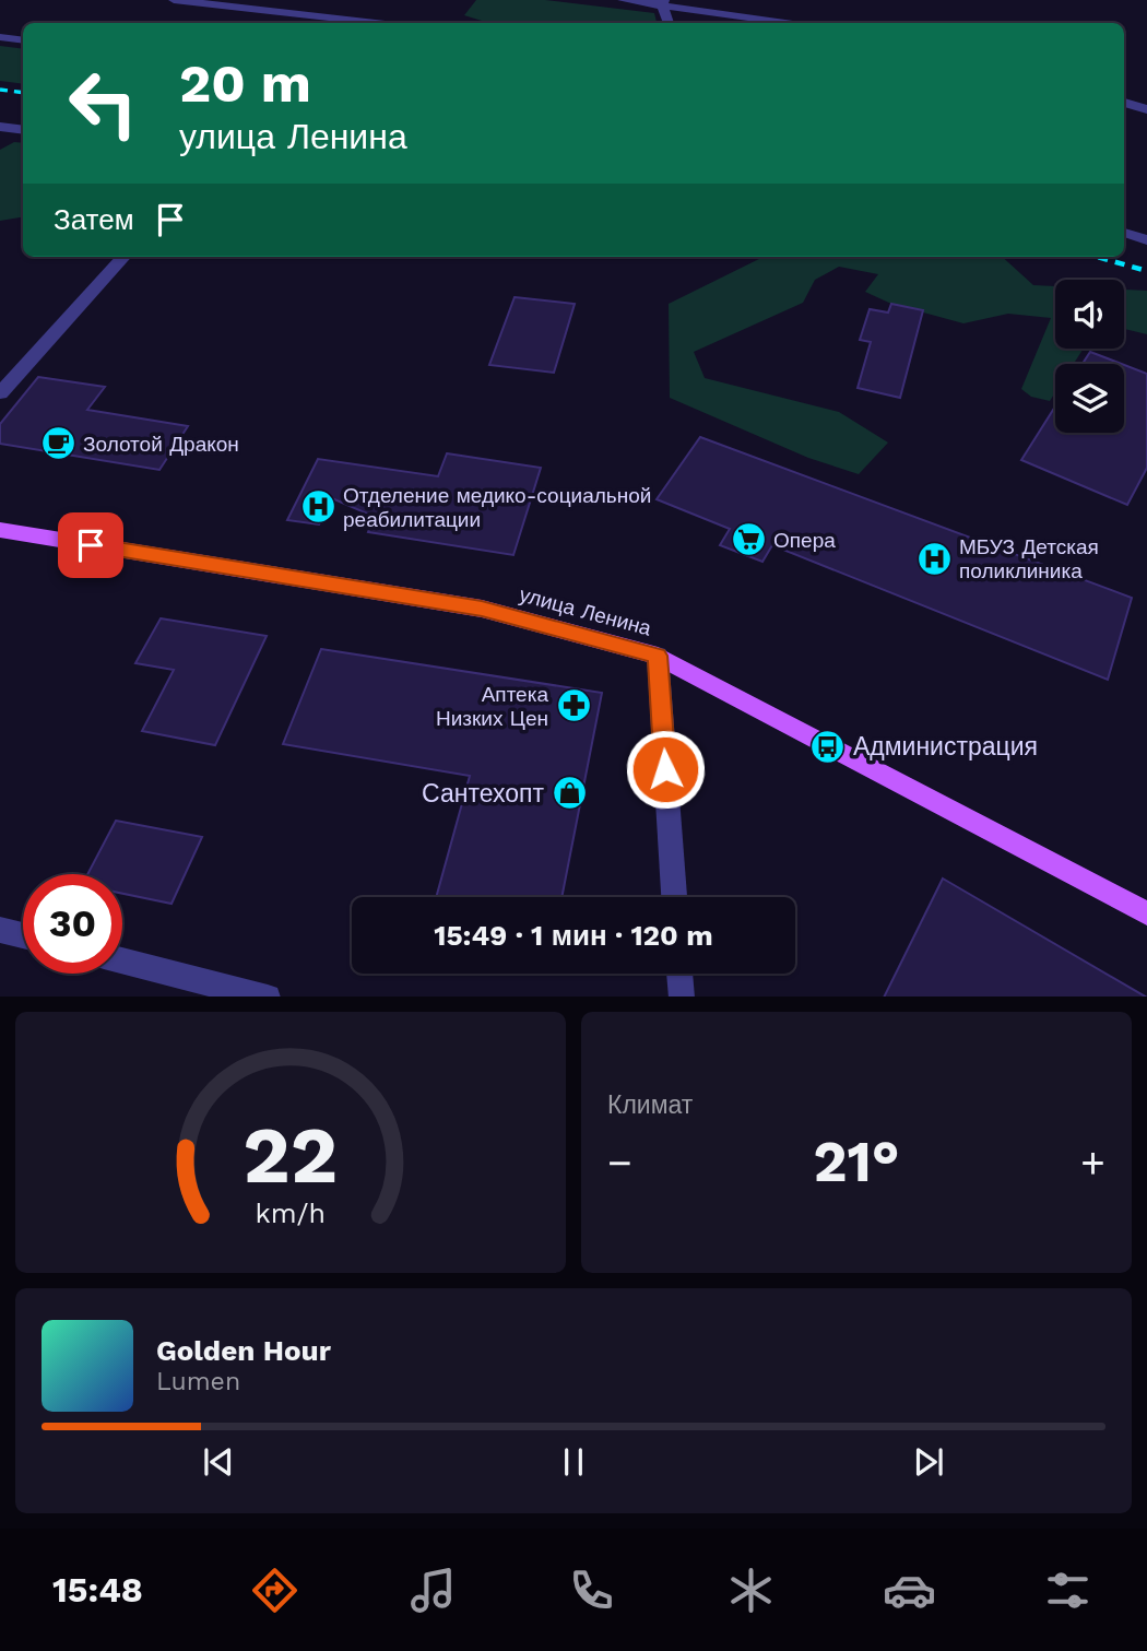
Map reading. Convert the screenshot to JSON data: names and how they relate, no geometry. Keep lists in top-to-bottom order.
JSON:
{
  "streets": {
    "main road": ["улица Ленина"]
  },
  "places": {
    "cafe": ["Золотой Дракон"],
    "hospital": ["Отделение медико-социальной реабилитации", "МБУЗ Детская поликлиника"],
    "supermarket": ["Опера"],
    "pharmacy": ["Аптека Низких Цен"],
    "bus stop": ["Администрация"],
    "shop": ["Сантехопт"]
  },
  "page": {
    "turn": ["20 m", "улица Ленина"],
    "then": "Затем",
    "limit": "30",
    "trip": "15:49 · 1 мин · 120 m",
    "tile": "Климат",
    "heat": ["−", "21°", "+"],
    "song": ["Golden Hour", "Lumen"],
    "tabs": "15:48",
    "gauge": ["22", "km/h"]
  }
}
